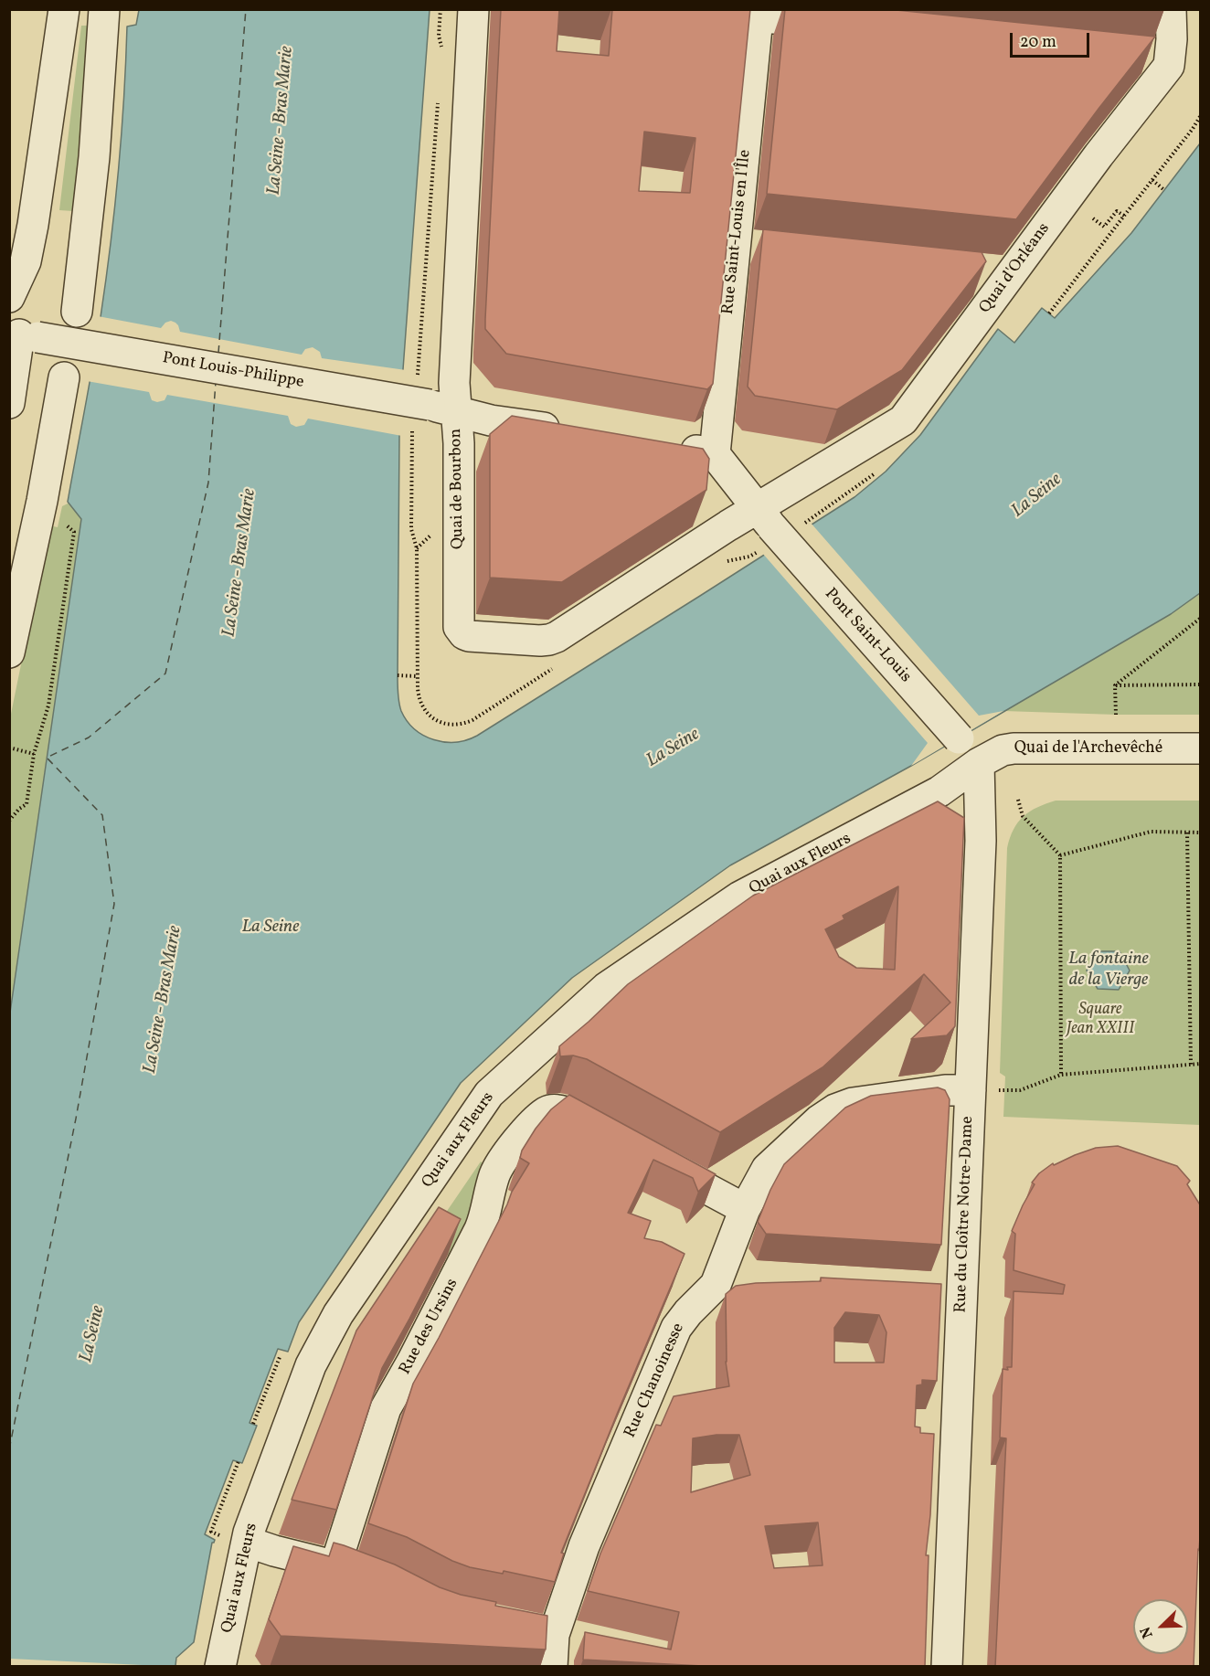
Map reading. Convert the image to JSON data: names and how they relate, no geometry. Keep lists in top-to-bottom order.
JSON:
{
  "streets": {
    "street": [
      "Rue Saint-Louis en l'Île",
      "Quai d'Orléans",
      "Pont Louis-Philippe",
      "Quai de Bourbon",
      "Pont Saint-Louis",
      "Quai de l'Archevêché",
      "Quai aux Fleurs",
      "Rue du Cloître Notre-Dame",
      "Rue des Ursins",
      "Rue Chanoinesse"
    ]
  },
  "crossings": [
    ["Rue Saint-Louis en l'Île", "Pont Saint-Louis"],
    ["Quai d'Orléans", "Quai de Bourbon"],
    ["Quai d'Orléans", "Pont Saint-Louis"],
    ["Pont Louis-Philippe", "Quai de Bourbon"],
    ["Quai de Bourbon", "Pont Saint-Louis"],
    ["Pont Saint-Louis", "Quai de l'Archevêché"],
    ["Pont Saint-Louis", "Quai aux Fleurs"],
    ["Pont Saint-Louis", "Rue du Cloître Notre-Dame"],
    ["Quai de l'Archevêché", "Quai aux Fleurs"],
    ["Quai de l'Archevêché", "Rue du Cloître Notre-Dame"],
    ["Quai aux Fleurs", "Rue du Cloître Notre-Dame"],
    ["Quai aux Fleurs", "Rue des Ursins"],
    ["Rue du Cloître Notre-Dame", "Rue Chanoinesse"]
  ],
  "water": ["La Seine - Bras Marie", "La Seine", "La fontaine de la Vierge"],
  "parks": ["Square Jean XXIII"],
  "scale_bar": "20 m",
  "north": "bottom left"
}
